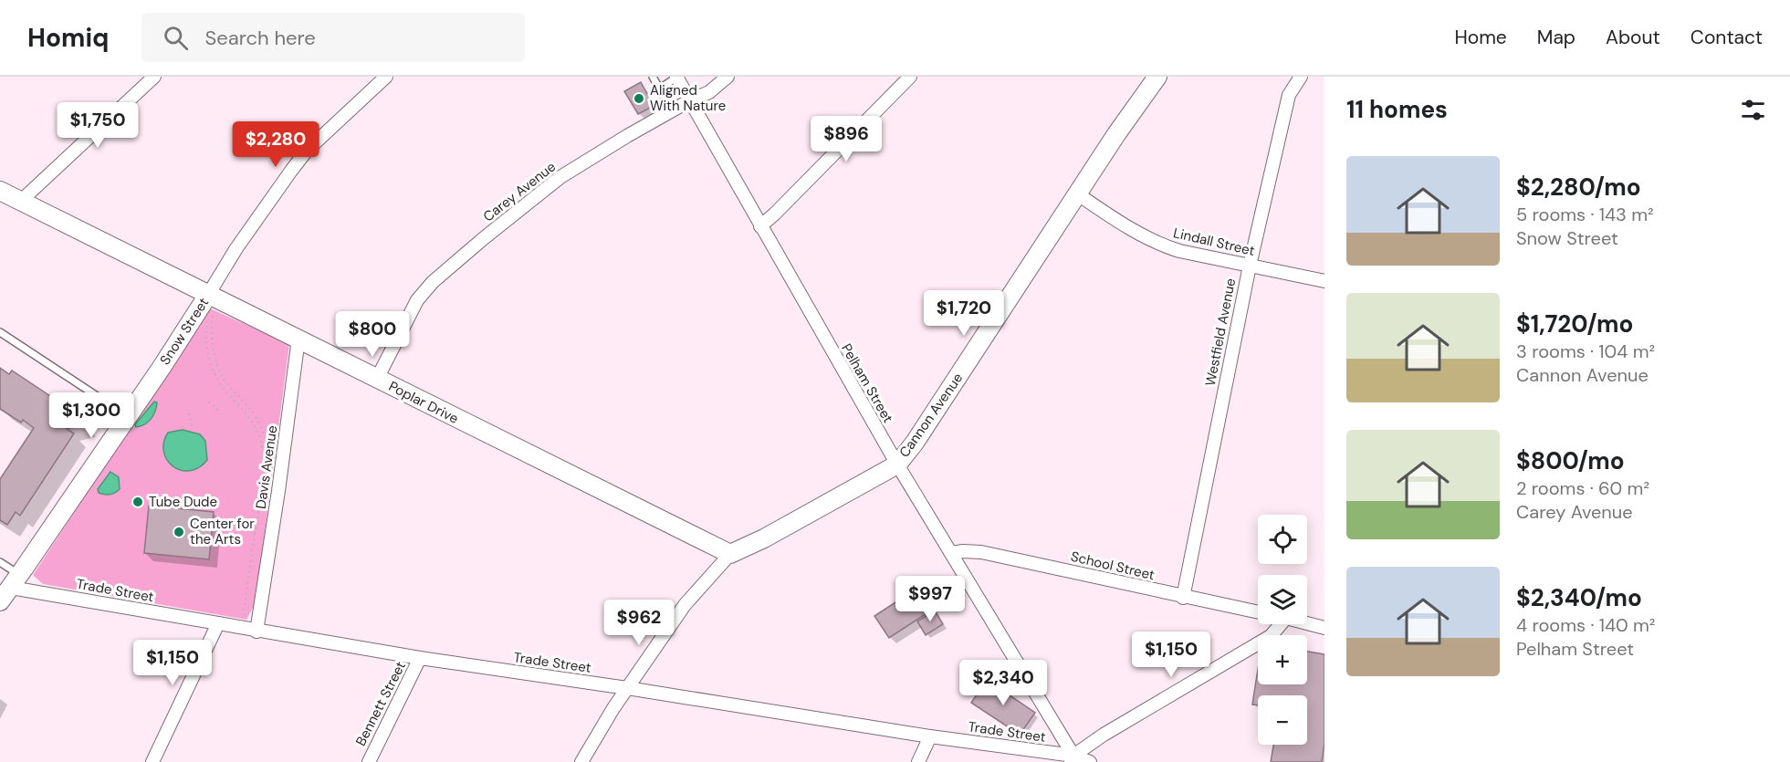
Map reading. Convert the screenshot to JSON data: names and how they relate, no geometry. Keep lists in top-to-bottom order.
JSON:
{
  "streets": {
    "street": [
      "Carey Avenue",
      "Lindall Street",
      "Snow Street",
      "Westfield Avenue",
      "Pelham Street",
      "Poplar Drive",
      "Cannon Avenue",
      "Davis Avenue",
      "School Street",
      "Trade Street",
      "Bennett Street"
    ]
  },
  "crossings": [
    ["Carey Avenue", "Pelham Street"],
    ["Carey Avenue", "Poplar Drive"],
    ["Lindall Street", "Westfield Avenue"],
    ["Lindall Street", "Cannon Avenue"],
    ["Snow Street", "Poplar Drive"],
    ["Snow Street", "Trade Street"],
    ["Westfield Avenue", "School Street"],
    ["Pelham Street", "Cannon Avenue"],
    ["Pelham Street", "School Street"],
    ["Pelham Street", "Trade Street"],
    ["Poplar Drive", "Cannon Avenue"],
    ["Poplar Drive", "Davis Avenue"],
    ["Cannon Avenue", "Trade Street"],
    ["Davis Avenue", "Trade Street"],
    ["Trade Street", "Bennett Street"]
  ],
  "places": ["Aligned With Nature", "Tube Dude", "Center for the Arts"],
  "page": {
    "header": "Homiq",
    "search": "Search here",
    "nav": [
      "Home",
      "Map",
      "About",
      "Contact"
    ],
    "heading": "11 homes",
    "price": [
      "$1,750",
      "$896",
      "$2,280",
      "$1,720",
      "$800",
      "$1,300",
      "$997",
      "$962",
      "$1,150",
      "$1,150",
      "$2,340"
    ],
    "list": [
      {
        "name": "$2,280/mo",
        "note": "5 rooms · 143 m² · Snow Street"
      },
      {
        "name": "$1,720/mo",
        "note": "3 rooms · 104 m² · Cannon Avenue"
      },
      {
        "name": "$800/mo",
        "note": "2 rooms · 60 m² · Carey Avenue"
      },
      {
        "name": "$2,340/mo",
        "note": "4 rooms · 140 m² · Pelham Street"
      }
    ],
    "map_buttons": ["+", "−"]
  }
}
